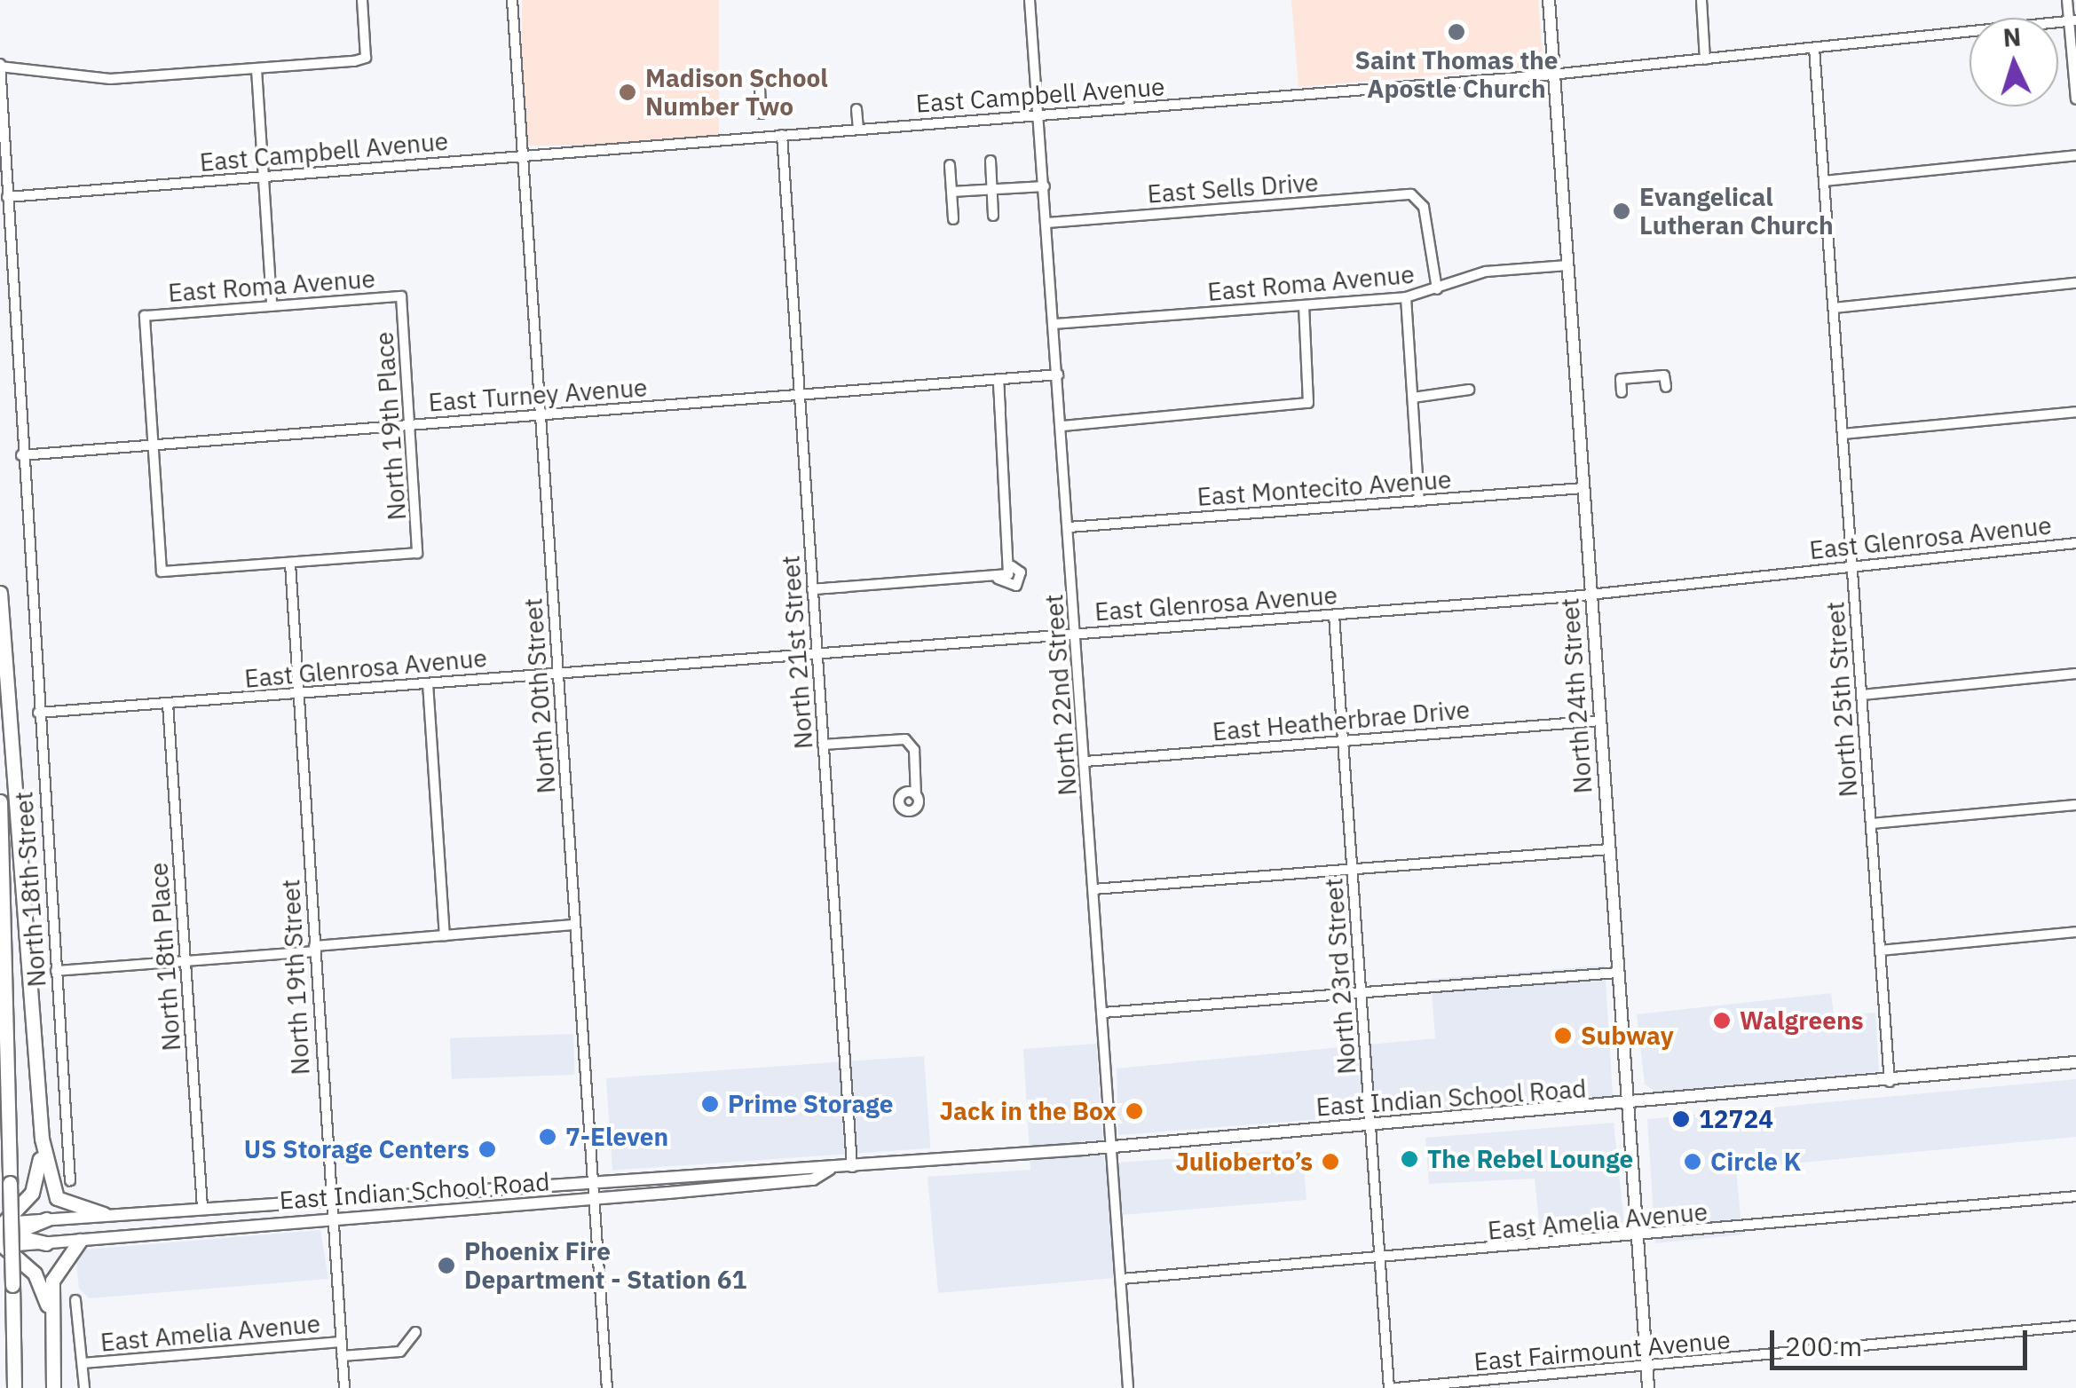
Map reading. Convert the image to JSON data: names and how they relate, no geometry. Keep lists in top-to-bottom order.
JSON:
{
  "streets": {
    "main road": ["North 24th Street", "East Indian School Road"],
    "street": [
      "East Campbell Avenue",
      "East Sells Drive",
      "East Roma Avenue",
      "East Turney Avenue",
      "North 19th Place",
      "East Montecito Avenue",
      "East Glenrosa Avenue",
      "North 21st Street",
      "North 22nd Street",
      "North 20th Street",
      "North 25th Street",
      "East Heatherbrae Drive",
      "North 18th Street",
      "North 18th Place",
      "North 23rd Street",
      "North 19th Street",
      "East Amelia Avenue",
      "East Fairmount Avenue"
    ]
  },
  "crossings": [
    ["East Campbell Avenue", "North 21st Street"],
    ["East Campbell Avenue", "North 22nd Street"],
    ["East Campbell Avenue", "North 20th Street"],
    ["East Campbell Avenue", "North 24th Street"],
    ["East Campbell Avenue", "North 25th Street"],
    ["East Campbell Avenue", "North 18th Street"],
    ["East Sells Drive", "East Roma Avenue"],
    ["East Sells Drive", "North 22nd Street"],
    ["East Roma Avenue", "East Turney Avenue"],
    ["East Roma Avenue", "North 19th Place"],
    ["East Roma Avenue", "North 22nd Street"],
    ["East Roma Avenue", "North 24th Street"],
    ["East Turney Avenue", "North 19th Place"],
    ["East Turney Avenue", "North 21st Street"],
    ["East Turney Avenue", "North 22nd Street"],
    ["East Turney Avenue", "North 20th Street"],
    ["East Turney Avenue", "North 18th Street"],
    ["North 19th Place", "North 19th Street"],
    ["East Montecito Avenue", "North 22nd Street"],
    ["East Montecito Avenue", "North 24th Street"],
    ["East Glenrosa Avenue", "North 21st Street"],
    ["East Glenrosa Avenue", "North 22nd Street"],
    ["East Glenrosa Avenue", "North 20th Street"],
    ["East Glenrosa Avenue", "North 24th Street"],
    ["East Glenrosa Avenue", "North 25th Street"],
    ["East Glenrosa Avenue", "North 18th Street"],
    ["East Glenrosa Avenue", "North 18th Place"],
    ["East Glenrosa Avenue", "North 23rd Street"],
    ["East Glenrosa Avenue", "North 19th Street"],
    ["North 21st Street", "East Indian School Road"],
    ["North 22nd Street", "East Heatherbrae Drive"],
    ["North 22nd Street", "East Indian School Road"],
    ["North 22nd Street", "East Amelia Avenue"],
    ["North 20th Street", "East Indian School Road"],
    ["North 24th Street", "East Heatherbrae Drive"],
    ["North 24th Street", "East Indian School Road"],
    ["North 24th Street", "East Amelia Avenue"],
    ["North 24th Street", "East Fairmount Avenue"],
    ["North 25th Street", "East Indian School Road"],
    ["East Heatherbrae Drive", "North 23rd Street"],
    ["North 18th Place", "East Indian School Road"],
    ["North 23rd Street", "East Indian School Road"],
    ["North 23rd Street", "East Amelia Avenue"],
    ["North 19th Street", "East Indian School Road"],
    ["North 19th Street", "East Amelia Avenue"]
  ],
  "places": [
    "Saint Thomas the Apostle Church",
    "Madison School Number Two",
    "Evangelical Lutheran Church",
    "Walgreens",
    "Subway",
    "Prime Storage",
    "Jack in the Box",
    "12724",
    "7-Eleven",
    "US Storage Centers",
    "The Rebel Lounge",
    "Julioberto’s",
    "Circle K",
    "Phoenix Fire Department - Station 61"
  ],
  "scale_bar": "200 m",
  "north": "top"
}
